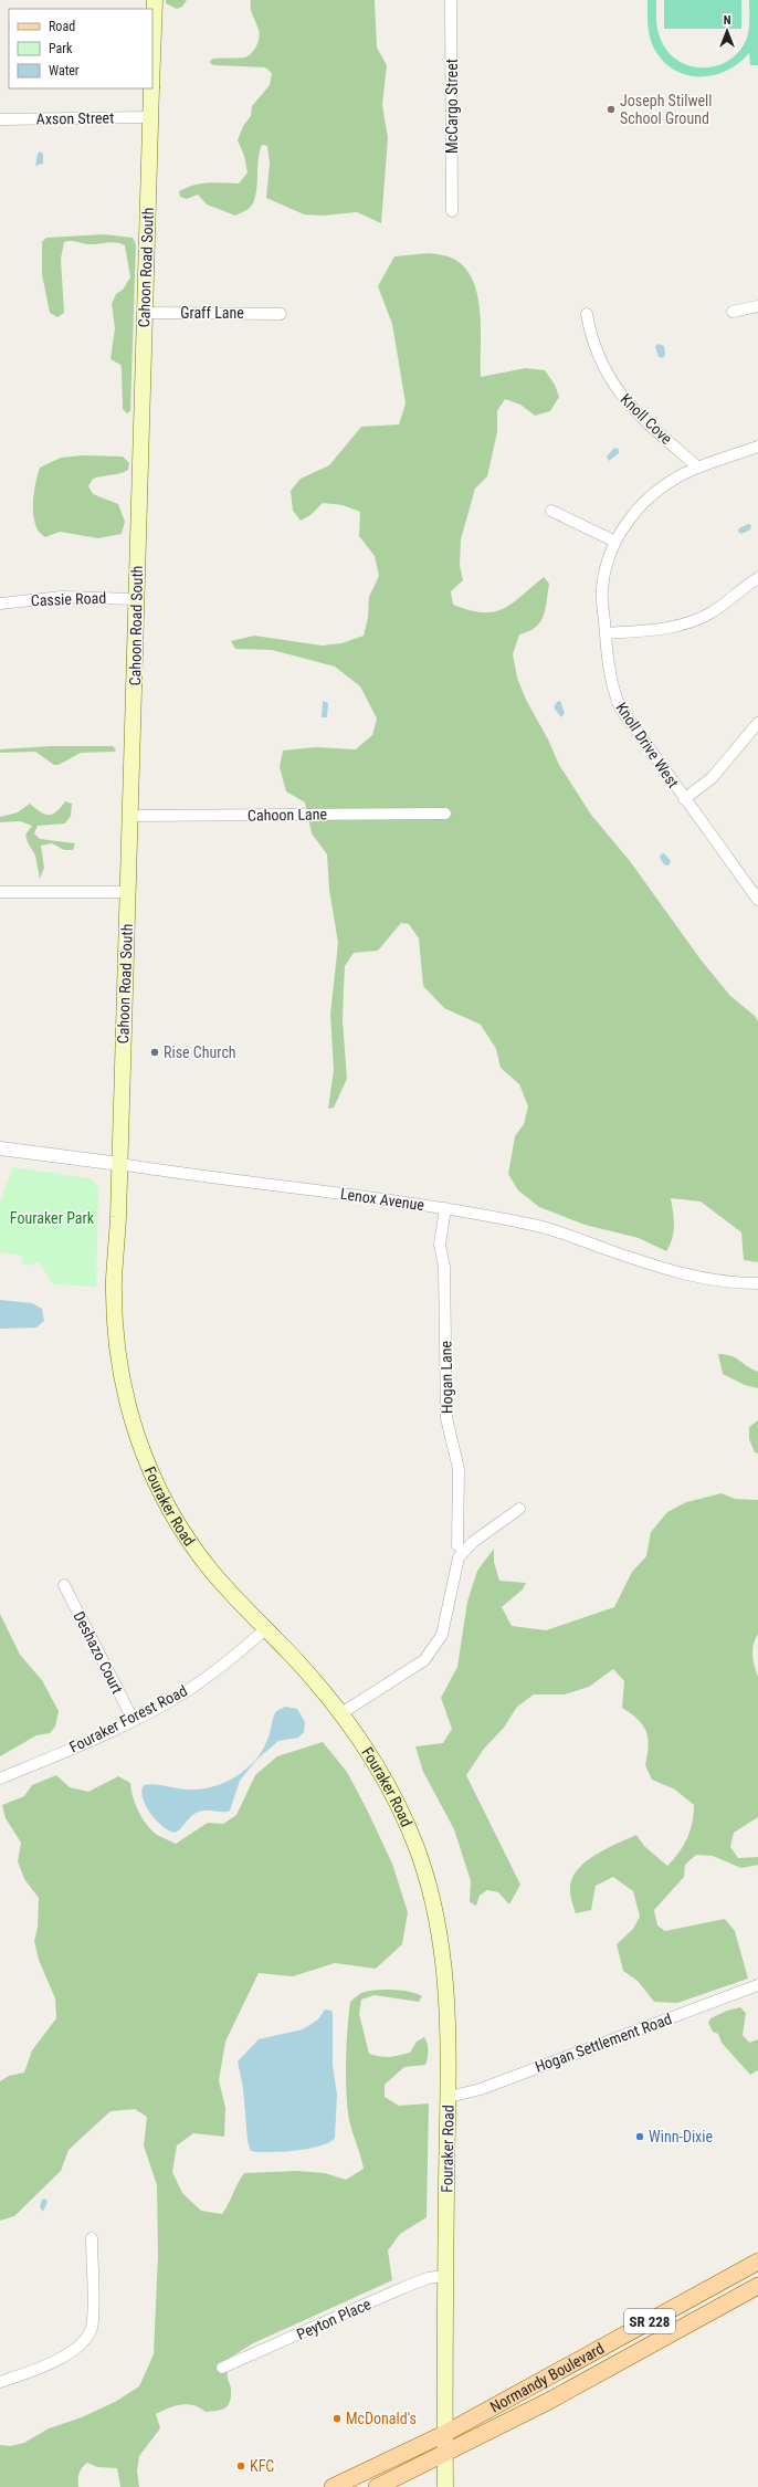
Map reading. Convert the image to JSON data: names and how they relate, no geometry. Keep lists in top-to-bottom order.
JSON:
{
  "streets": {
    "main road": [
      "Cahoon Road South",
      "Fouraker Road",
      "SR 228",
      "Normandy Boulevard"
    ],
    "street": [
      "McCargo Street",
      "Axson Street",
      "Graff Lane",
      "Knoll Cove",
      "Cassie Road",
      "Knoll Drive West",
      "Cahoon Lane",
      "Lenox Avenue",
      "Hogan Lane",
      "Deshazo Court",
      "Fouraker Forest Road",
      "Hogan Settlement Road",
      "Peyton Place"
    ]
  },
  "crossings": [
    ["Axson Street", "Cahoon Road South"],
    ["Cahoon Road South", "Graff Lane"],
    ["Cahoon Road South", "Cassie Road"],
    ["Cahoon Road South", "Cahoon Lane"],
    ["Cahoon Road South", "Lenox Avenue"],
    ["Cahoon Road South", "Fouraker Road"],
    ["Knoll Cove", "Knoll Drive West"],
    ["Lenox Avenue", "Hogan Lane"],
    ["Lenox Avenue", "Fouraker Road"],
    ["Fouraker Road", "Fouraker Forest Road"],
    ["Fouraker Road", "Hogan Settlement Road"],
    ["Fouraker Road", "Peyton Place"],
    ["Fouraker Road", "Normandy Boulevard"],
    ["Deshazo Court", "Fouraker Forest Road"]
  ],
  "parks": ["Fouraker Park"],
  "places": [
    "Joseph Stilwell School Ground",
    "Rise Church",
    "Winn-Dixie",
    "McDonald's",
    "KFC"
  ],
  "legend": ["Road", "Park", "Water"],
  "north": "top"
}
